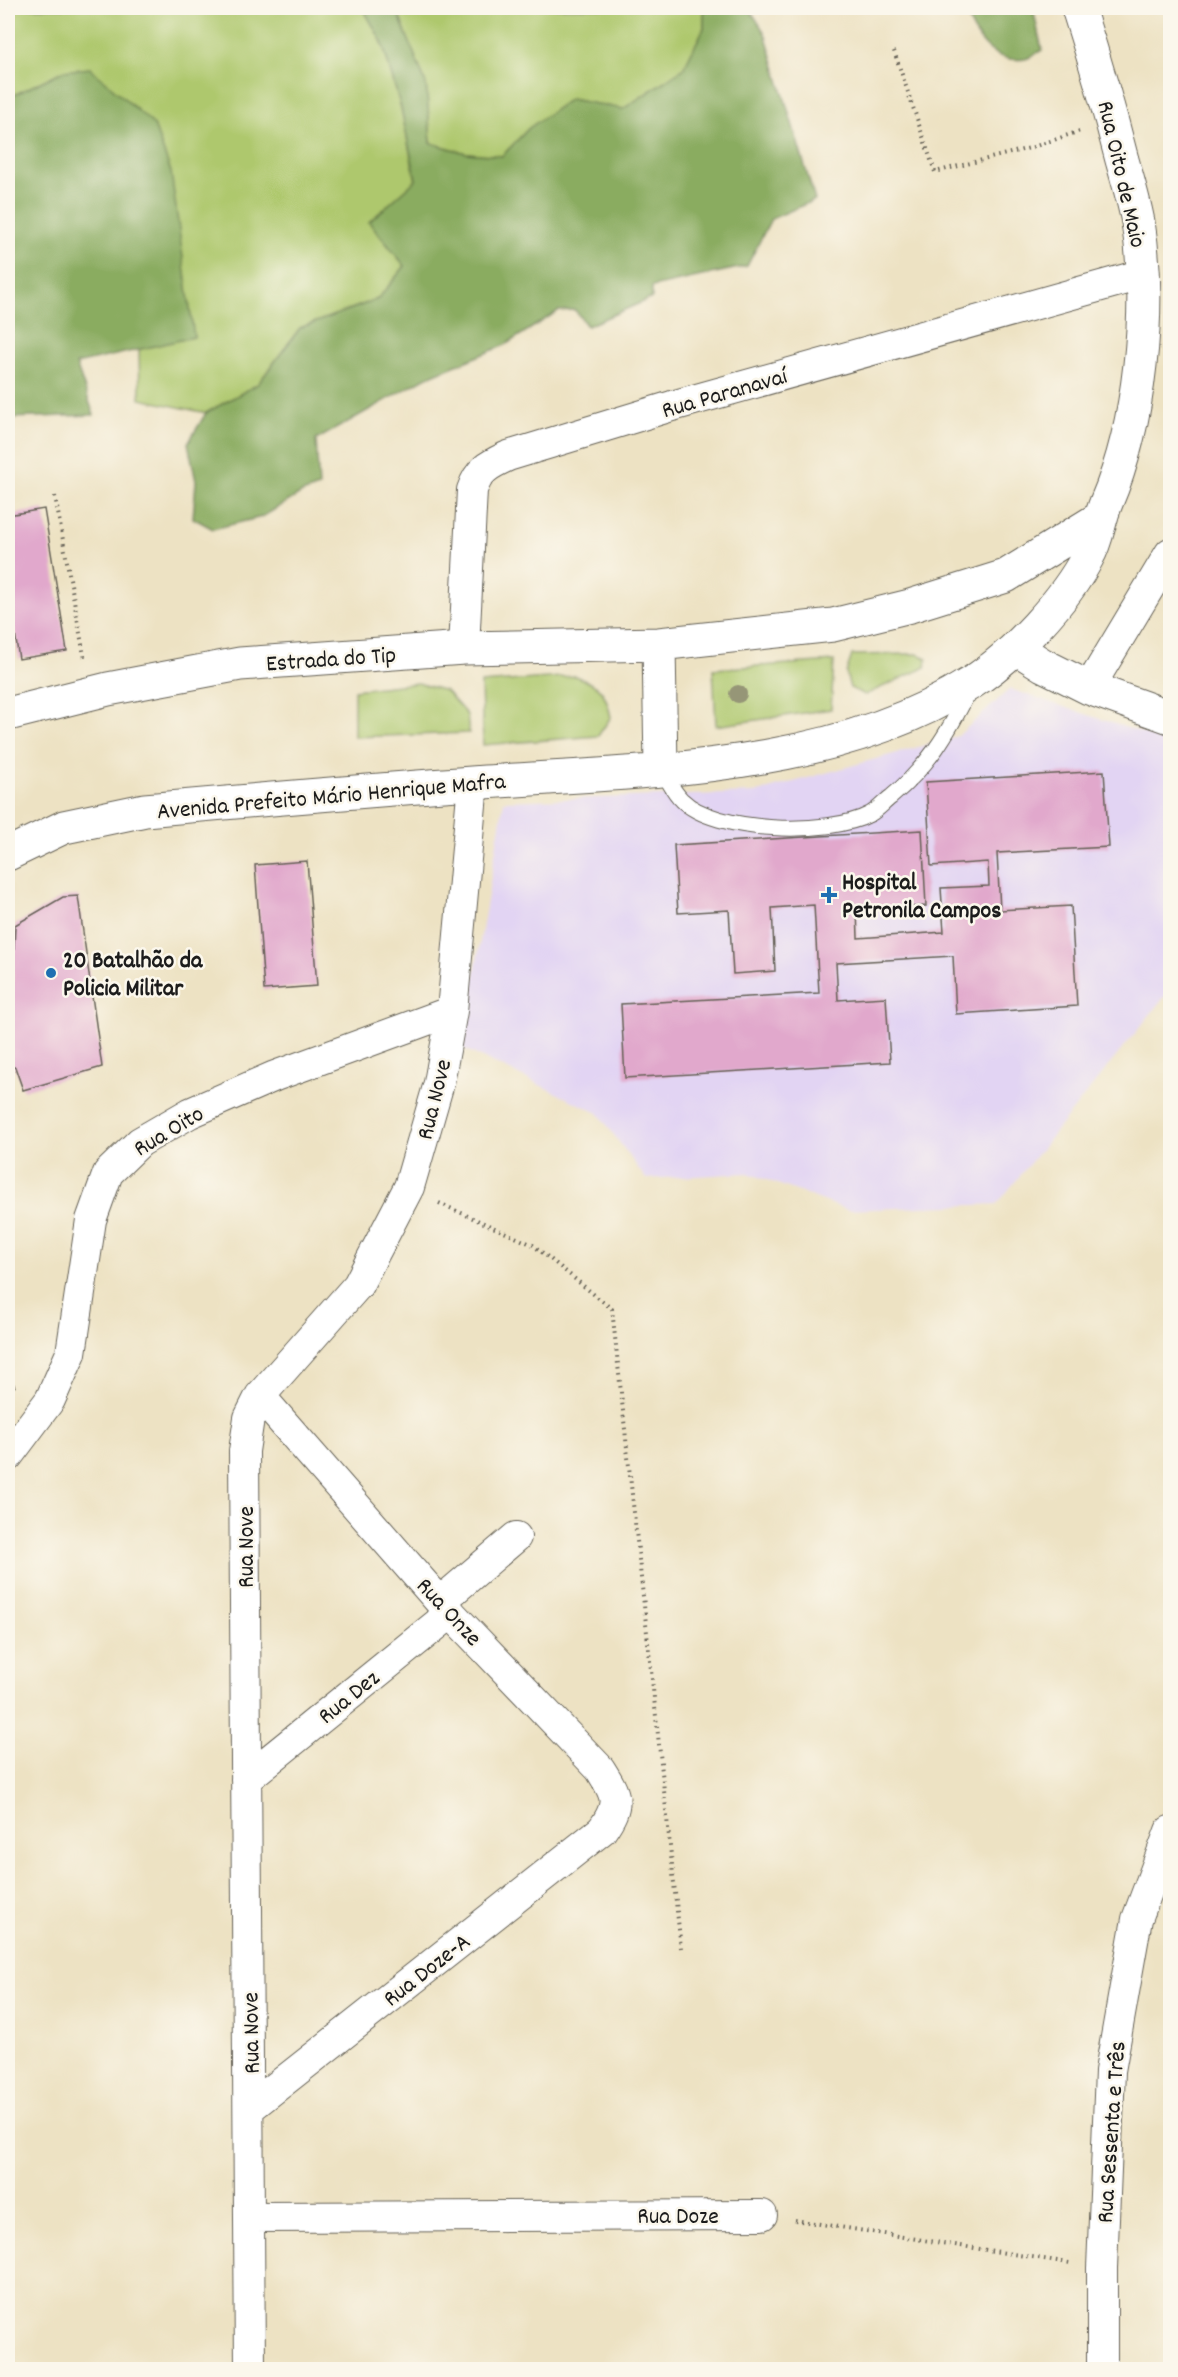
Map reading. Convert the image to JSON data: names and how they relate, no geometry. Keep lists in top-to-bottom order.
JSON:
{
  "streets": {
    "street": [
      "Rua Oito de Maio",
      "Rua Paranavaí",
      "Estrada do Tip",
      "Avenida Prefeito Mário Henrique Mafra",
      "Rua Nove",
      "Rua Oito",
      "Rua Onze",
      "Rua Dez",
      "Rua Doze-A",
      "Rua Sessenta e Três",
      "Rua Doze"
    ]
  },
  "crossings": [
    ["Rua Oito de Maio", "Rua Paranavaí"],
    ["Rua Oito de Maio", "Estrada do Tip"],
    ["Rua Oito de Maio", "Avenida Prefeito Mário Henrique Mafra"],
    ["Rua Paranavaí", "Estrada do Tip"],
    ["Avenida Prefeito Mário Henrique Mafra", "Rua Nove"],
    ["Rua Nove", "Rua Oito"],
    ["Rua Nove", "Rua Onze"],
    ["Rua Nove", "Rua Dez"],
    ["Rua Nove", "Rua Doze-A"],
    ["Rua Nove", "Rua Doze"],
    ["Rua Onze", "Rua Dez"],
    ["Rua Onze", "Rua Doze-A"]
  ],
  "places": {
    "health": ["Hospital Petronila Campos"],
    "other": ["20 Batalhão da Policia Militar"]
  }
}
